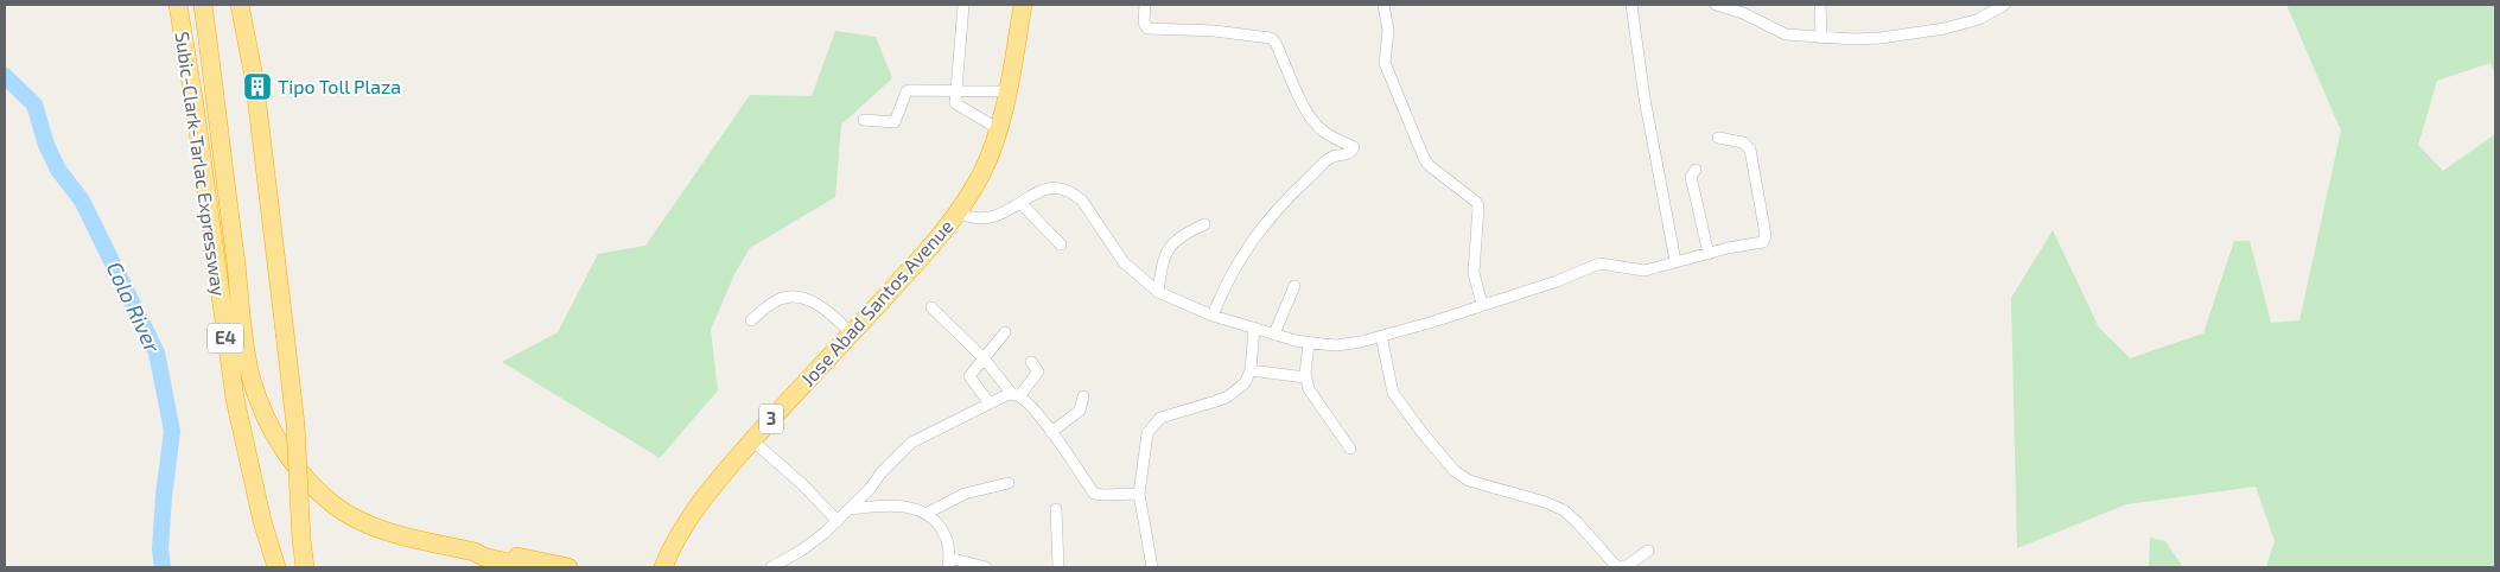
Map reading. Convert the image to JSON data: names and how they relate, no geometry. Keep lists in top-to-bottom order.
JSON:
{
  "streets": {
    "highway": [
      "Subic-Clark-Tarlac Expressway",
      "Jose Abad Santos Avenue",
      "E4",
      "3"
    ]
  },
  "water": ["Colo River"],
  "places": {
    "building": ["Tipo Toll Plaza"]
  }
}
